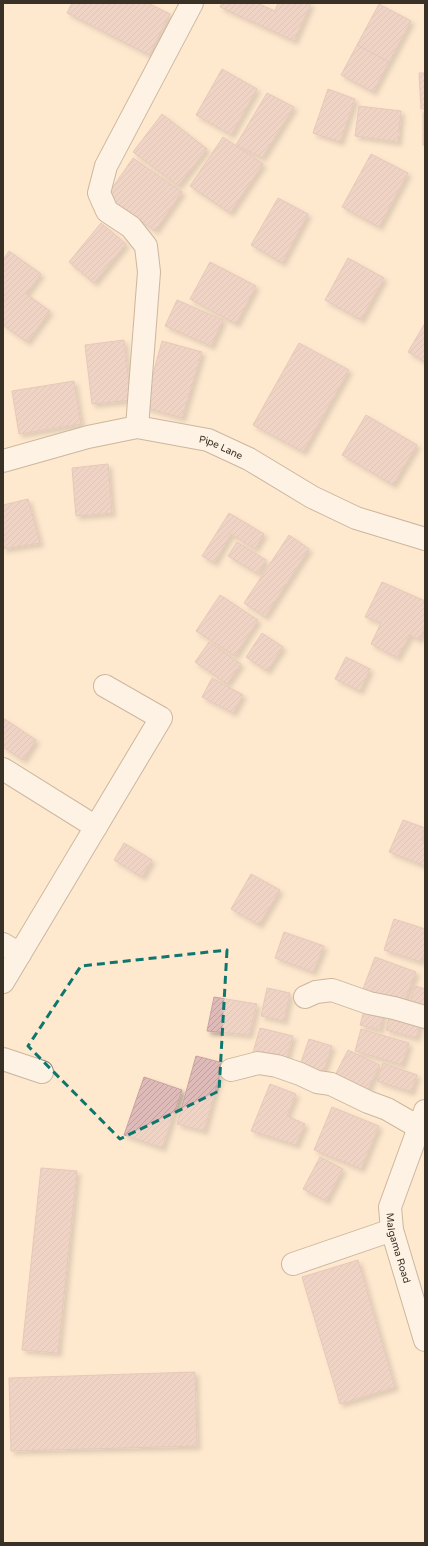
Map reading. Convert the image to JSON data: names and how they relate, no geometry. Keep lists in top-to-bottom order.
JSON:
{
  "streets": {
    "street": ["Pipe Lane", "Malgama Road"]
  }
}
